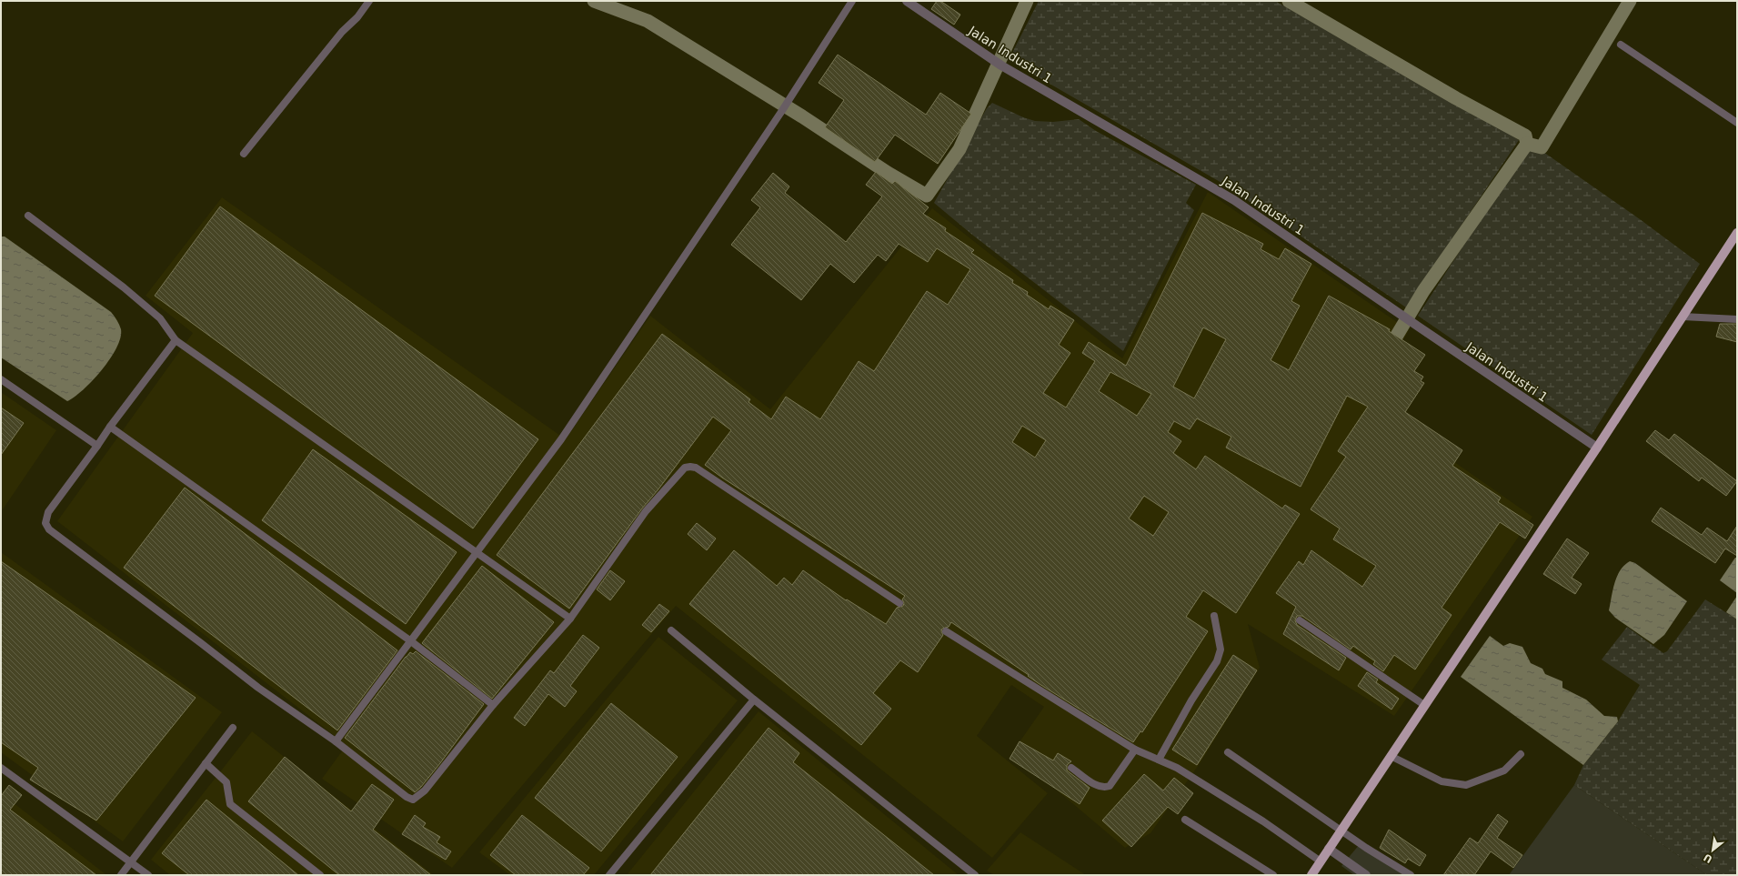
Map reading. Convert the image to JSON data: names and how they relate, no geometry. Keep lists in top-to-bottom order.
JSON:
{
  "streets": {
    "street": ["Jalan Industri 1"]
  },
  "north": "bottom left"
}
